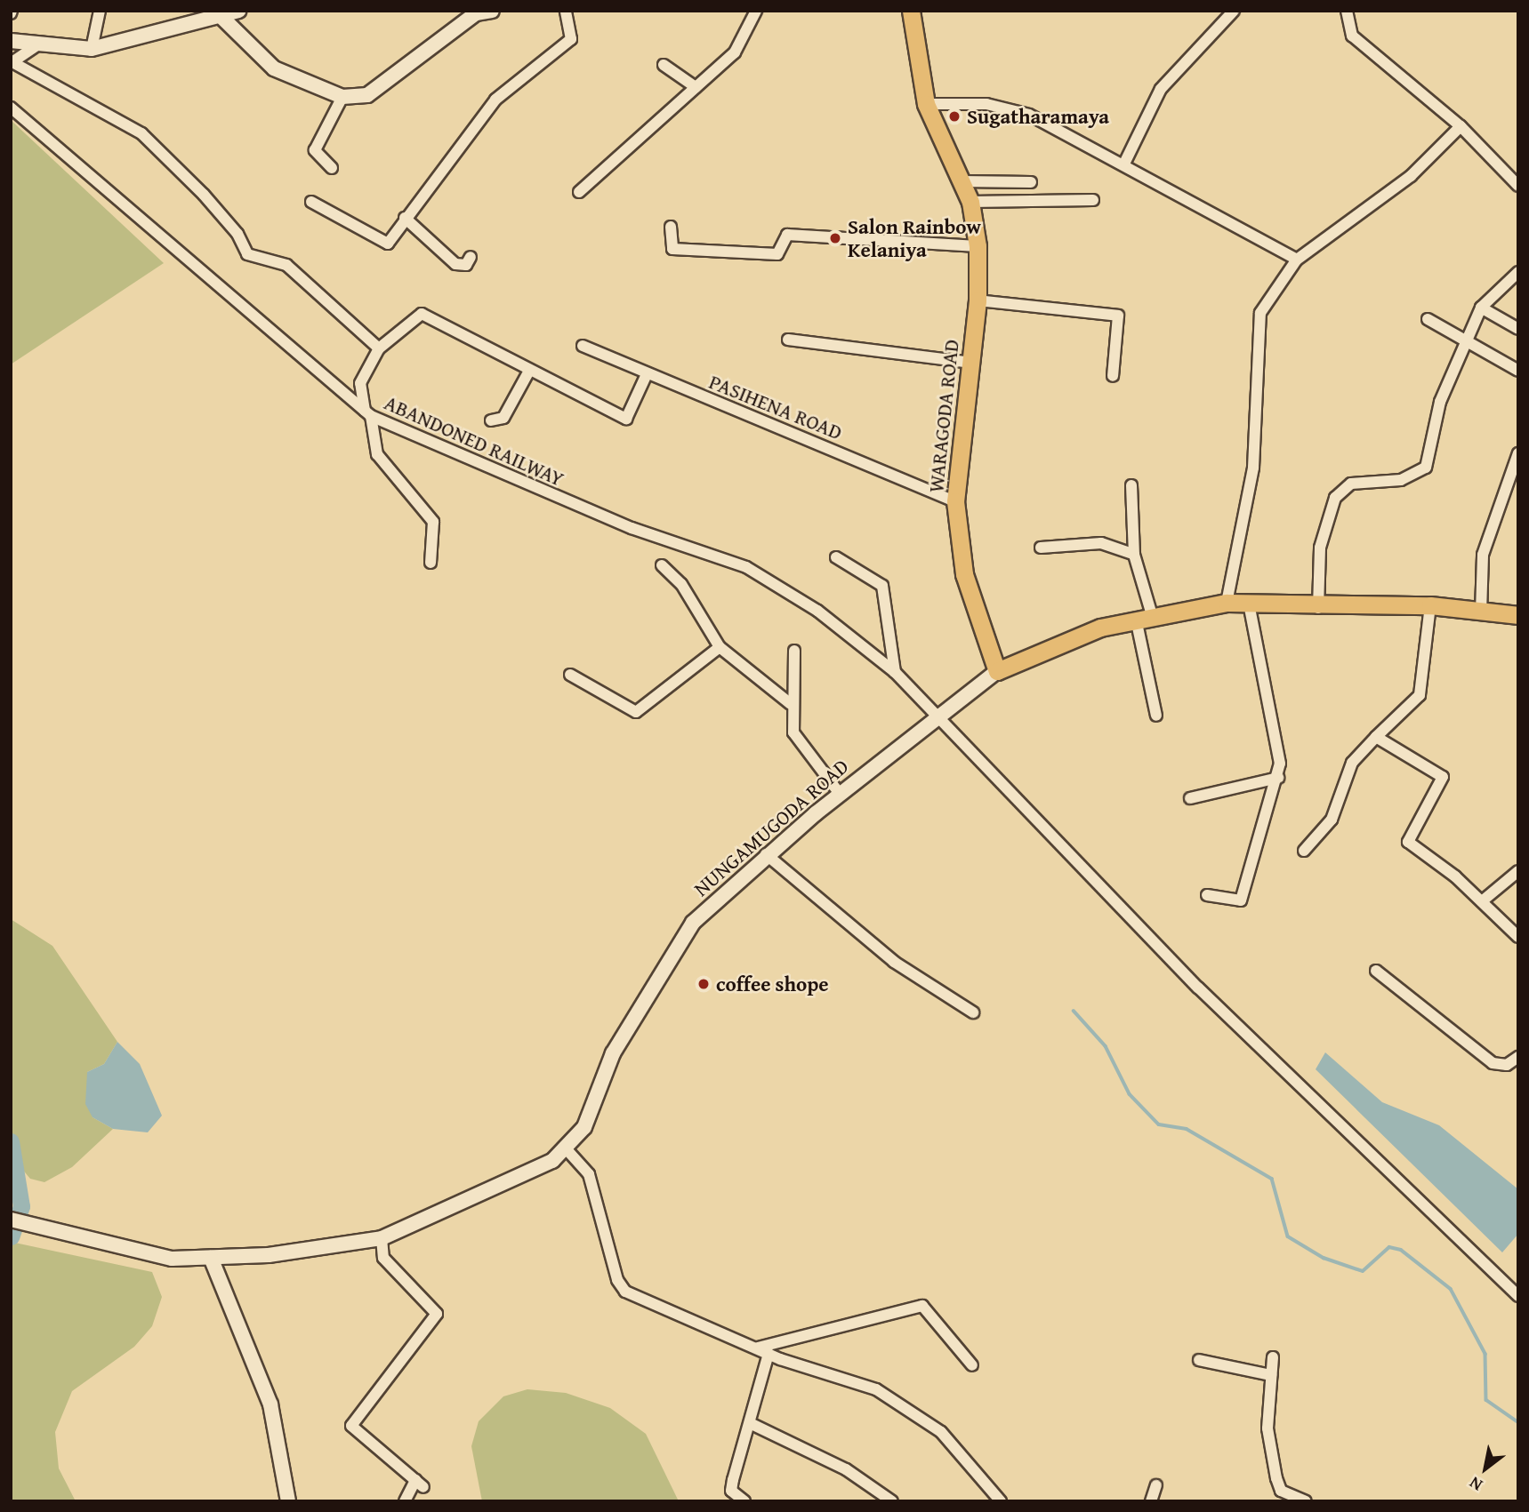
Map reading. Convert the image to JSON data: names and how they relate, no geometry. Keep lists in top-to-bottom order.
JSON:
{
  "streets": {
    "main road": ["WARAGODA ROAD"],
    "street": ["PASIHENA ROAD", "ABANDONED RAILWAY", "NUNGAMUGODA ROAD"]
  },
  "crossings": [
    ["PASIHENA ROAD", "WARAGODA ROAD"],
    ["WARAGODA ROAD", "NUNGAMUGODA ROAD"],
    ["ABANDONED RAILWAY", "NUNGAMUGODA ROAD"]
  ],
  "places": ["Sugatharamaya", "Salon Rainbow Kelaniya", "coffee shope"],
  "north": "bottom left"
}
